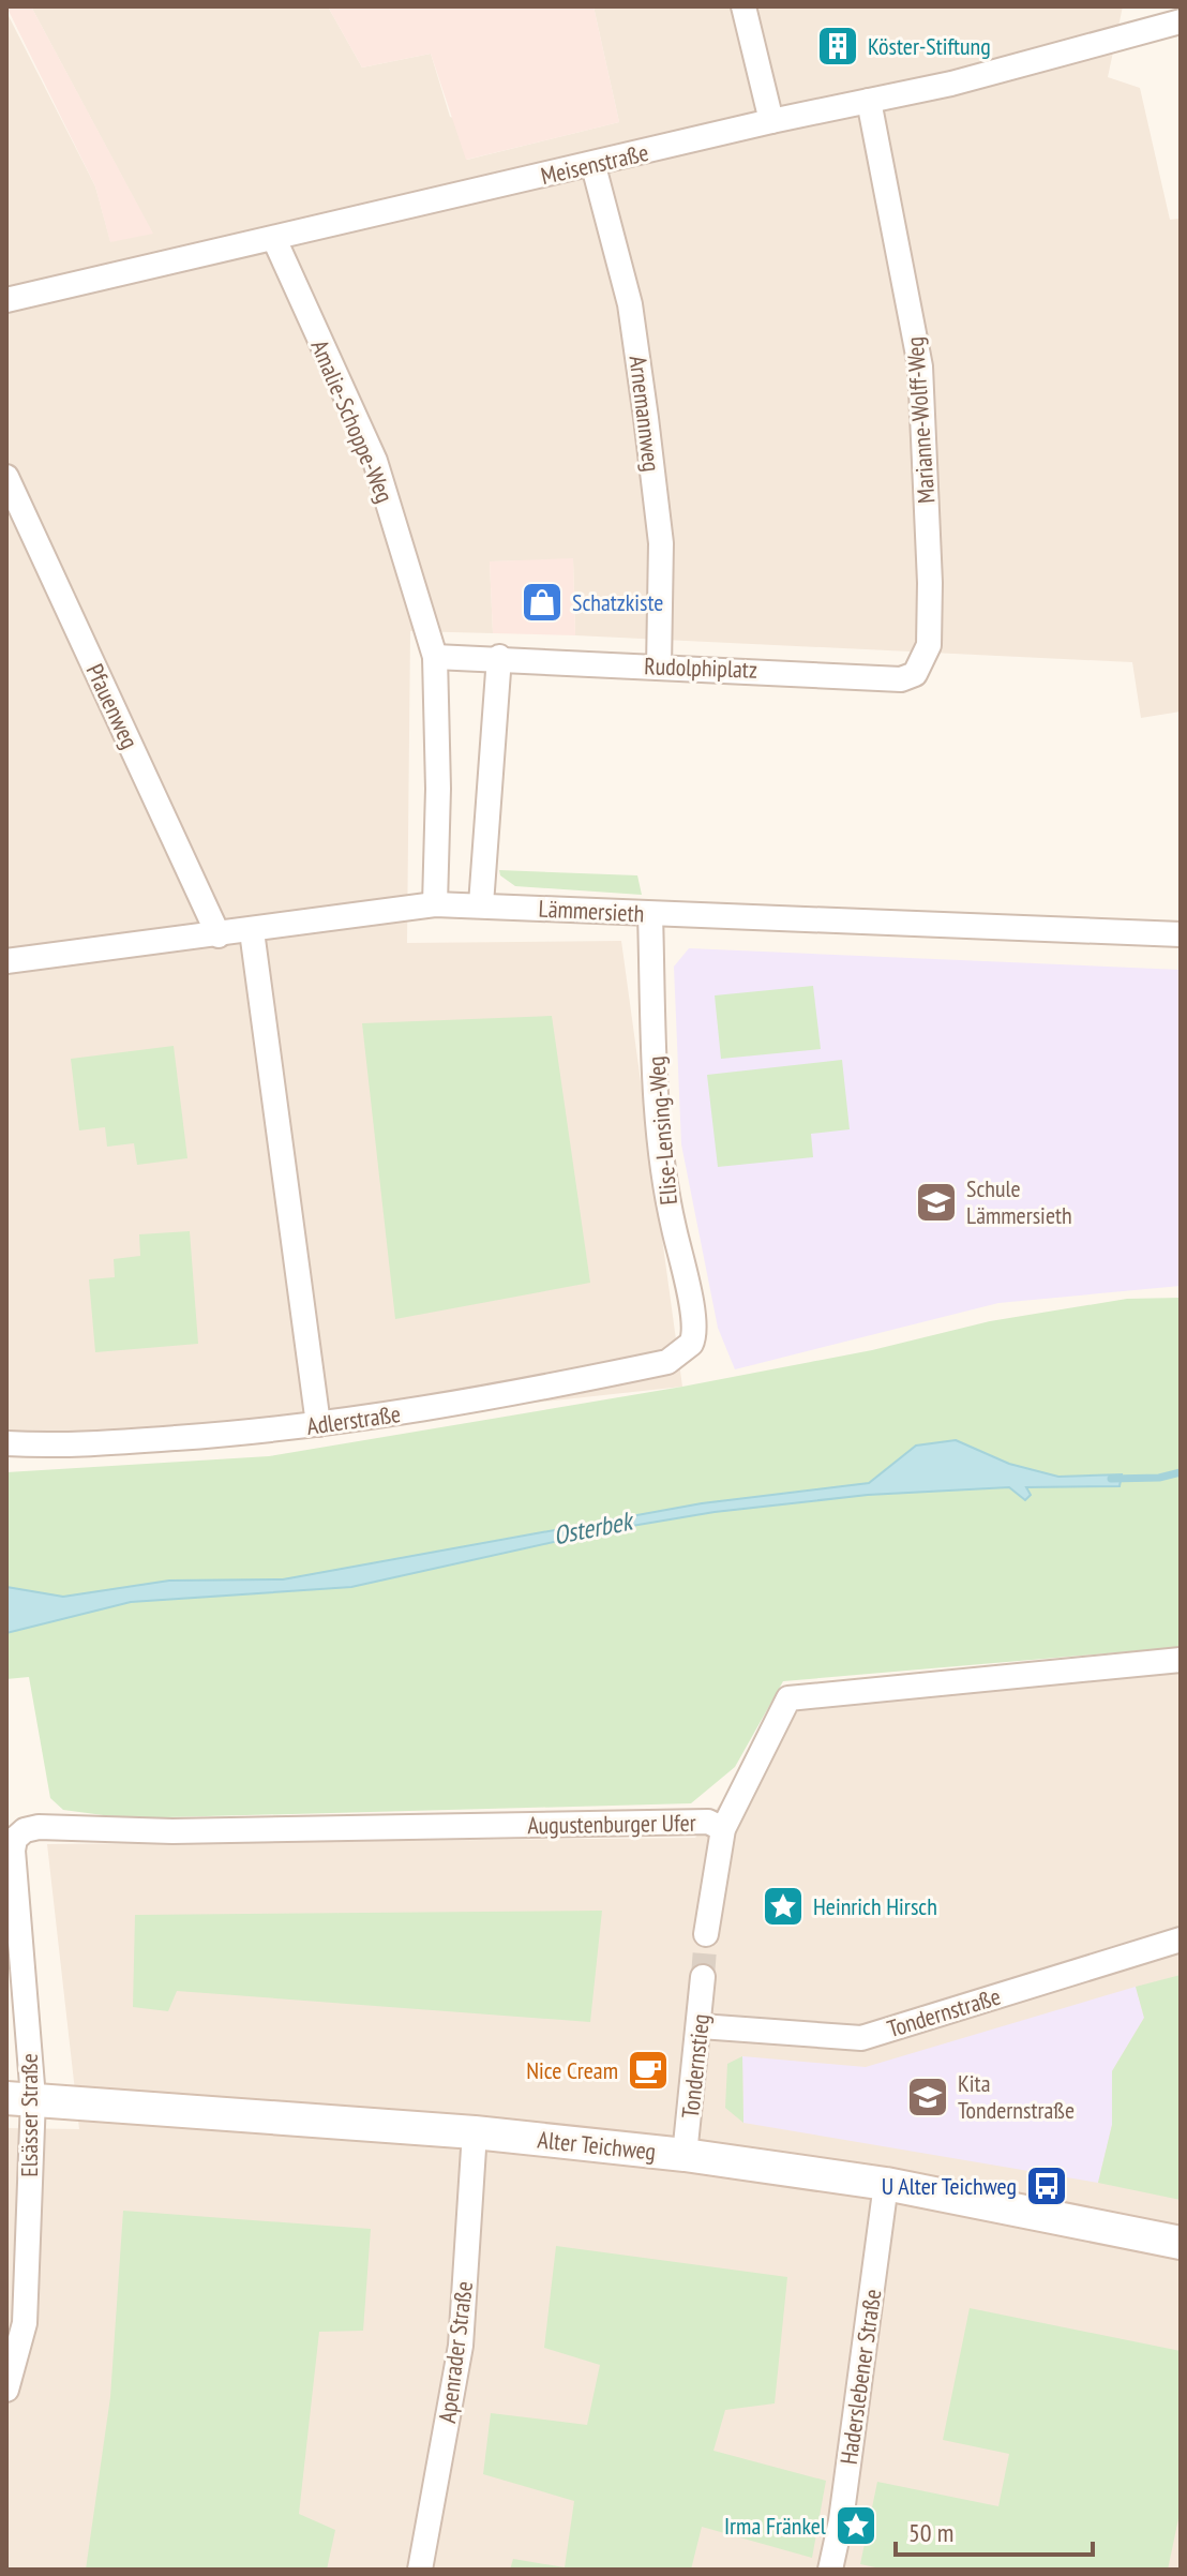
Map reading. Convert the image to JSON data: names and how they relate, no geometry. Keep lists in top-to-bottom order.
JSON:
{
  "streets": {
    "street": [
      "Meisenstraße",
      "Arnemannweg",
      "Marianne-Wolff-Weg",
      "Amalie-Schoppe-Weg",
      "Rudolphiplatz",
      "Pfauenweg",
      "Lämmersieth",
      "Elise-Lensing-Weg",
      "Adlerstraße",
      "Augustenburger Ufer",
      "Tondernstraße",
      "Tondernstieg",
      "Elsässer Straße",
      "Alter Teichweg",
      "Apenrader Straße",
      "Haderslebener Straße"
    ]
  },
  "crossings": [
    ["Meisenstraße", "Arnemannweg"],
    ["Meisenstraße", "Marianne-Wolff-Weg"],
    ["Meisenstraße", "Amalie-Schoppe-Weg"],
    ["Arnemannweg", "Rudolphiplatz"],
    ["Marianne-Wolff-Weg", "Rudolphiplatz"],
    ["Amalie-Schoppe-Weg", "Rudolphiplatz"],
    ["Pfauenweg", "Lämmersieth"],
    ["Lämmersieth", "Elise-Lensing-Weg"],
    ["Elise-Lensing-Weg", "Adlerstraße"],
    ["Augustenburger Ufer", "Elsässer Straße"],
    ["Tondernstraße", "Tondernstieg"],
    ["Tondernstieg", "Alter Teichweg"],
    ["Elsässer Straße", "Alter Teichweg"],
    ["Alter Teichweg", "Apenrader Straße"],
    ["Alter Teichweg", "Haderslebener Straße"]
  ],
  "water": ["Osterbek"],
  "places": {
    "building": ["Köster-Stiftung"],
    "shop": ["Schatzkiste"],
    "school or university": ["Schule Lämmersieth", "Kita Tondernstraße"],
    "place": ["Heinrich Hirsch", "Irma Fränkel"],
    "cafe": ["Nice Cream"],
    "bus stop": ["U Alter Teichweg"]
  },
  "scale_bar": "50 m"
}
